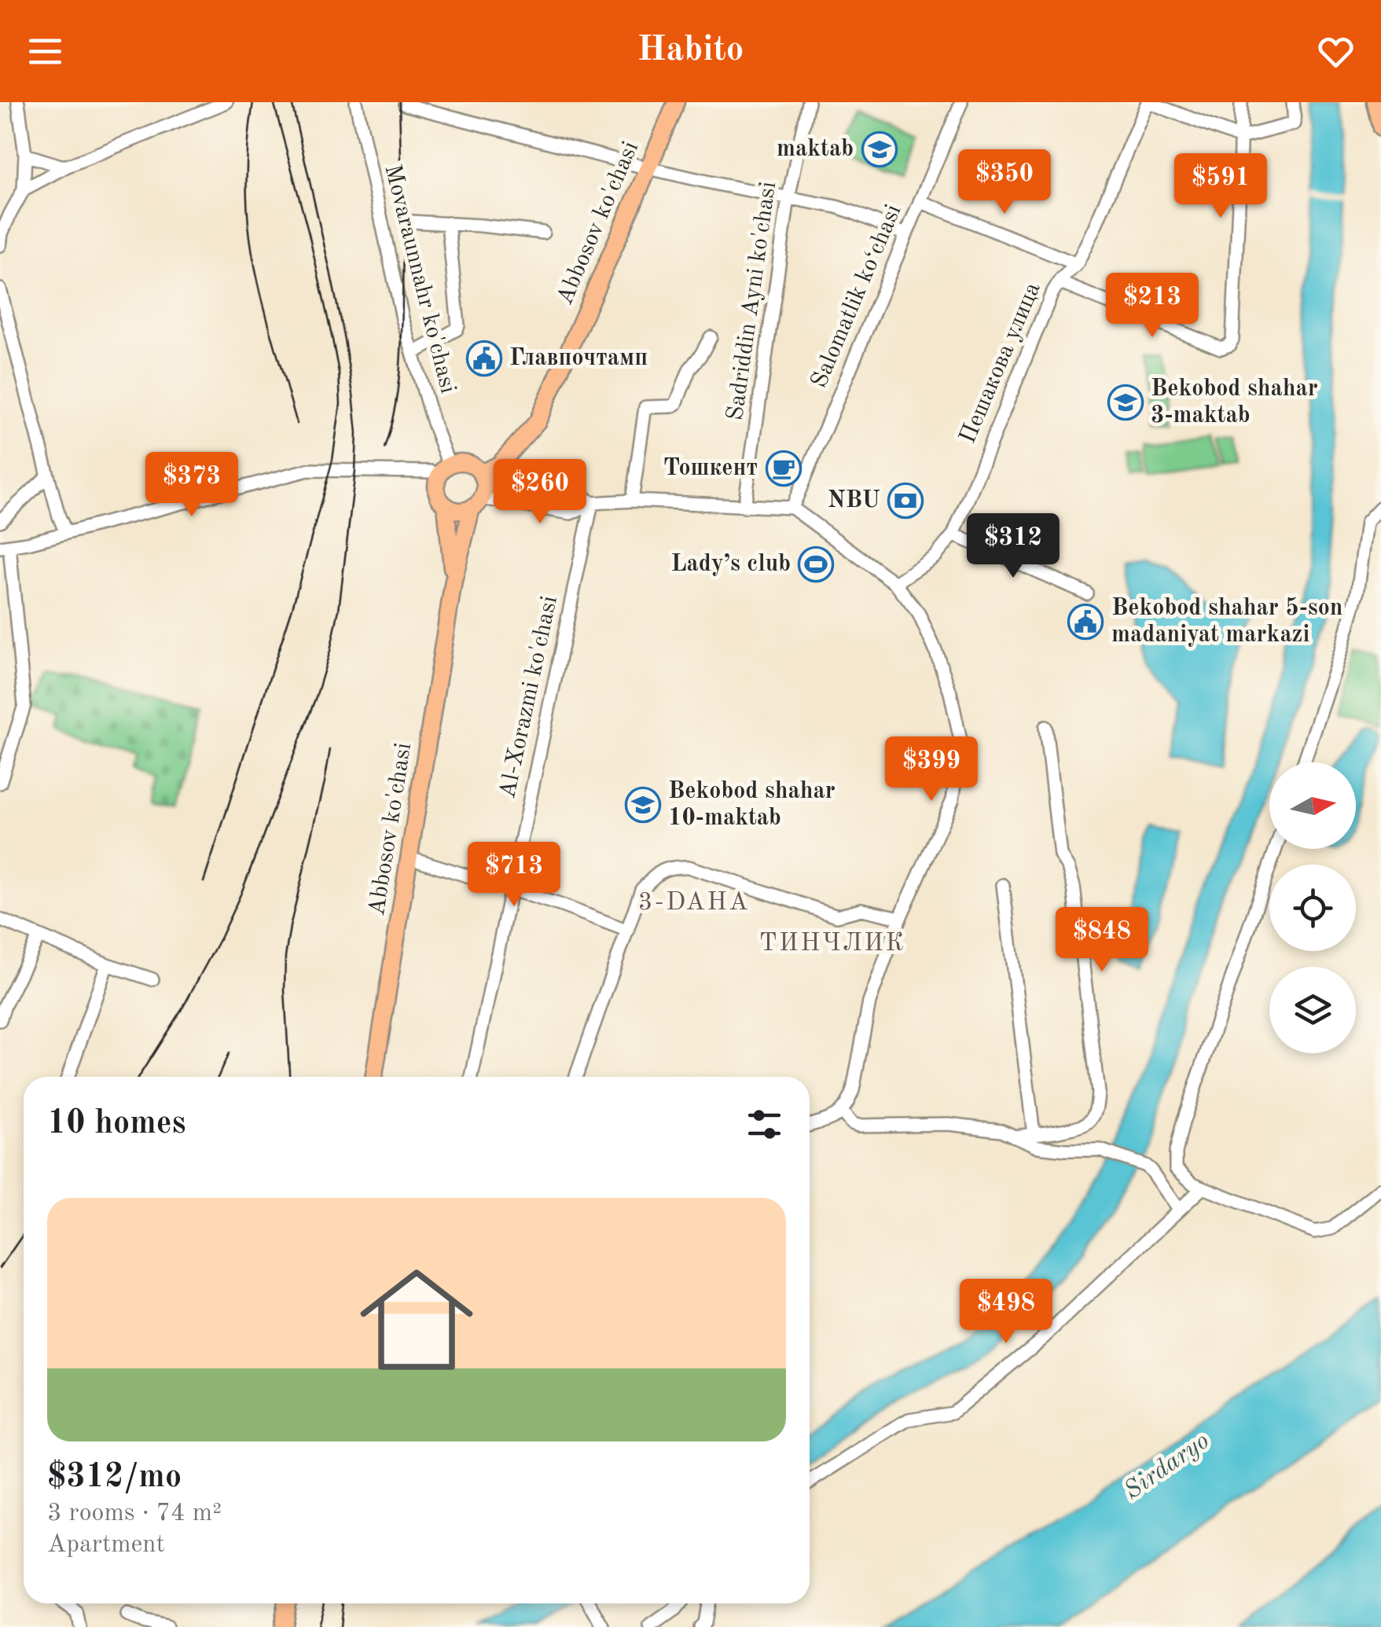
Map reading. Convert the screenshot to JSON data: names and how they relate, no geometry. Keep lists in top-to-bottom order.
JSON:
{
  "streets": {
    "main road": ["Abbosov ko'chasi"],
    "street": [
      "Movaraunnahr ko'chasi",
      "Salomatlik ko‘chasi",
      "Sadriddin Ayni ko'chasi",
      "Пешакова улица",
      "Al-Xorazmi ko'chasi"
    ]
  },
  "crossings": [
    ["Abbosov ko'chasi", "Movaraunnahr ko'chasi"]
  ],
  "districts": ["3-DAHA", "ТИНЧЛИК"],
  "water": ["Sirdaryo"],
  "places": {
    "school or university": ["maktab", "Bekobod shahar 3-maktab", "Bekobod shahar 10-maktab"],
    "public building": ["Главпочтамп", "Bekobod shahar 5-son madaniyat markazi"],
    "cafe": ["Тошкент"],
    "bank": ["NBU"],
    "sports": ["Lady’s club"]
  },
  "north": "right",
  "page": {
    "header": "Habito",
    "price": [
      "$350",
      "$591",
      "$213",
      "$373",
      "$260",
      "$312",
      "$399",
      "$713",
      "$848",
      "$498"
    ],
    "heading": "10 homes",
    "list": [
      {
        "name": "$312/mo",
        "note": "3 rooms · 74 m² · Apartment"
      }
    ]
  }
}
